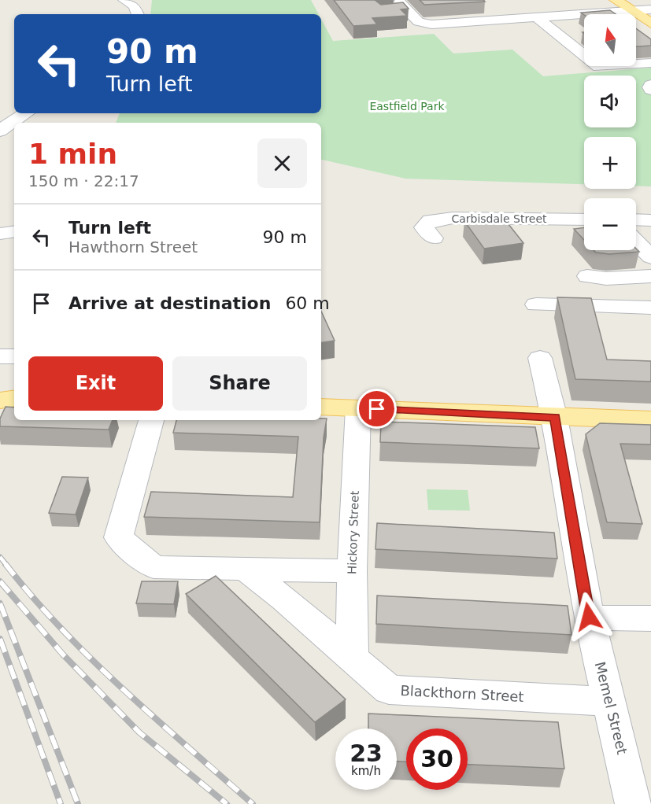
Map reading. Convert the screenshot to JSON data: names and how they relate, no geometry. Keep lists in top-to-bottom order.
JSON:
{
  "streets": {
    "street": [
      "Carbisdale Street",
      "Hickory Street",
      "Blackthorn Street",
      "Memel Street"
    ]
  },
  "crossings": [
    ["Hickory Street", "Blackthorn Street"],
    ["Blackthorn Street", "Memel Street"]
  ],
  "parks": ["Eastfield Park"],
  "north": "top",
  "page": {
    "map_buttons": ["+", "−"],
    "turn": ["90 m", "Turn left"],
    "heading": ["1 min", "150 m · 22:17"],
    "list": [
      {
        "name": "Turn left",
        "note": "Hawthorn Street",
        "value": "90 m"
      },
      {
        "name": "Arrive at destination",
        "value": "60 m"
      }
    ],
    "buttons": ["Exit", "Share"],
    "speed": "23 km/h",
    "limit": "30"
  }
}
